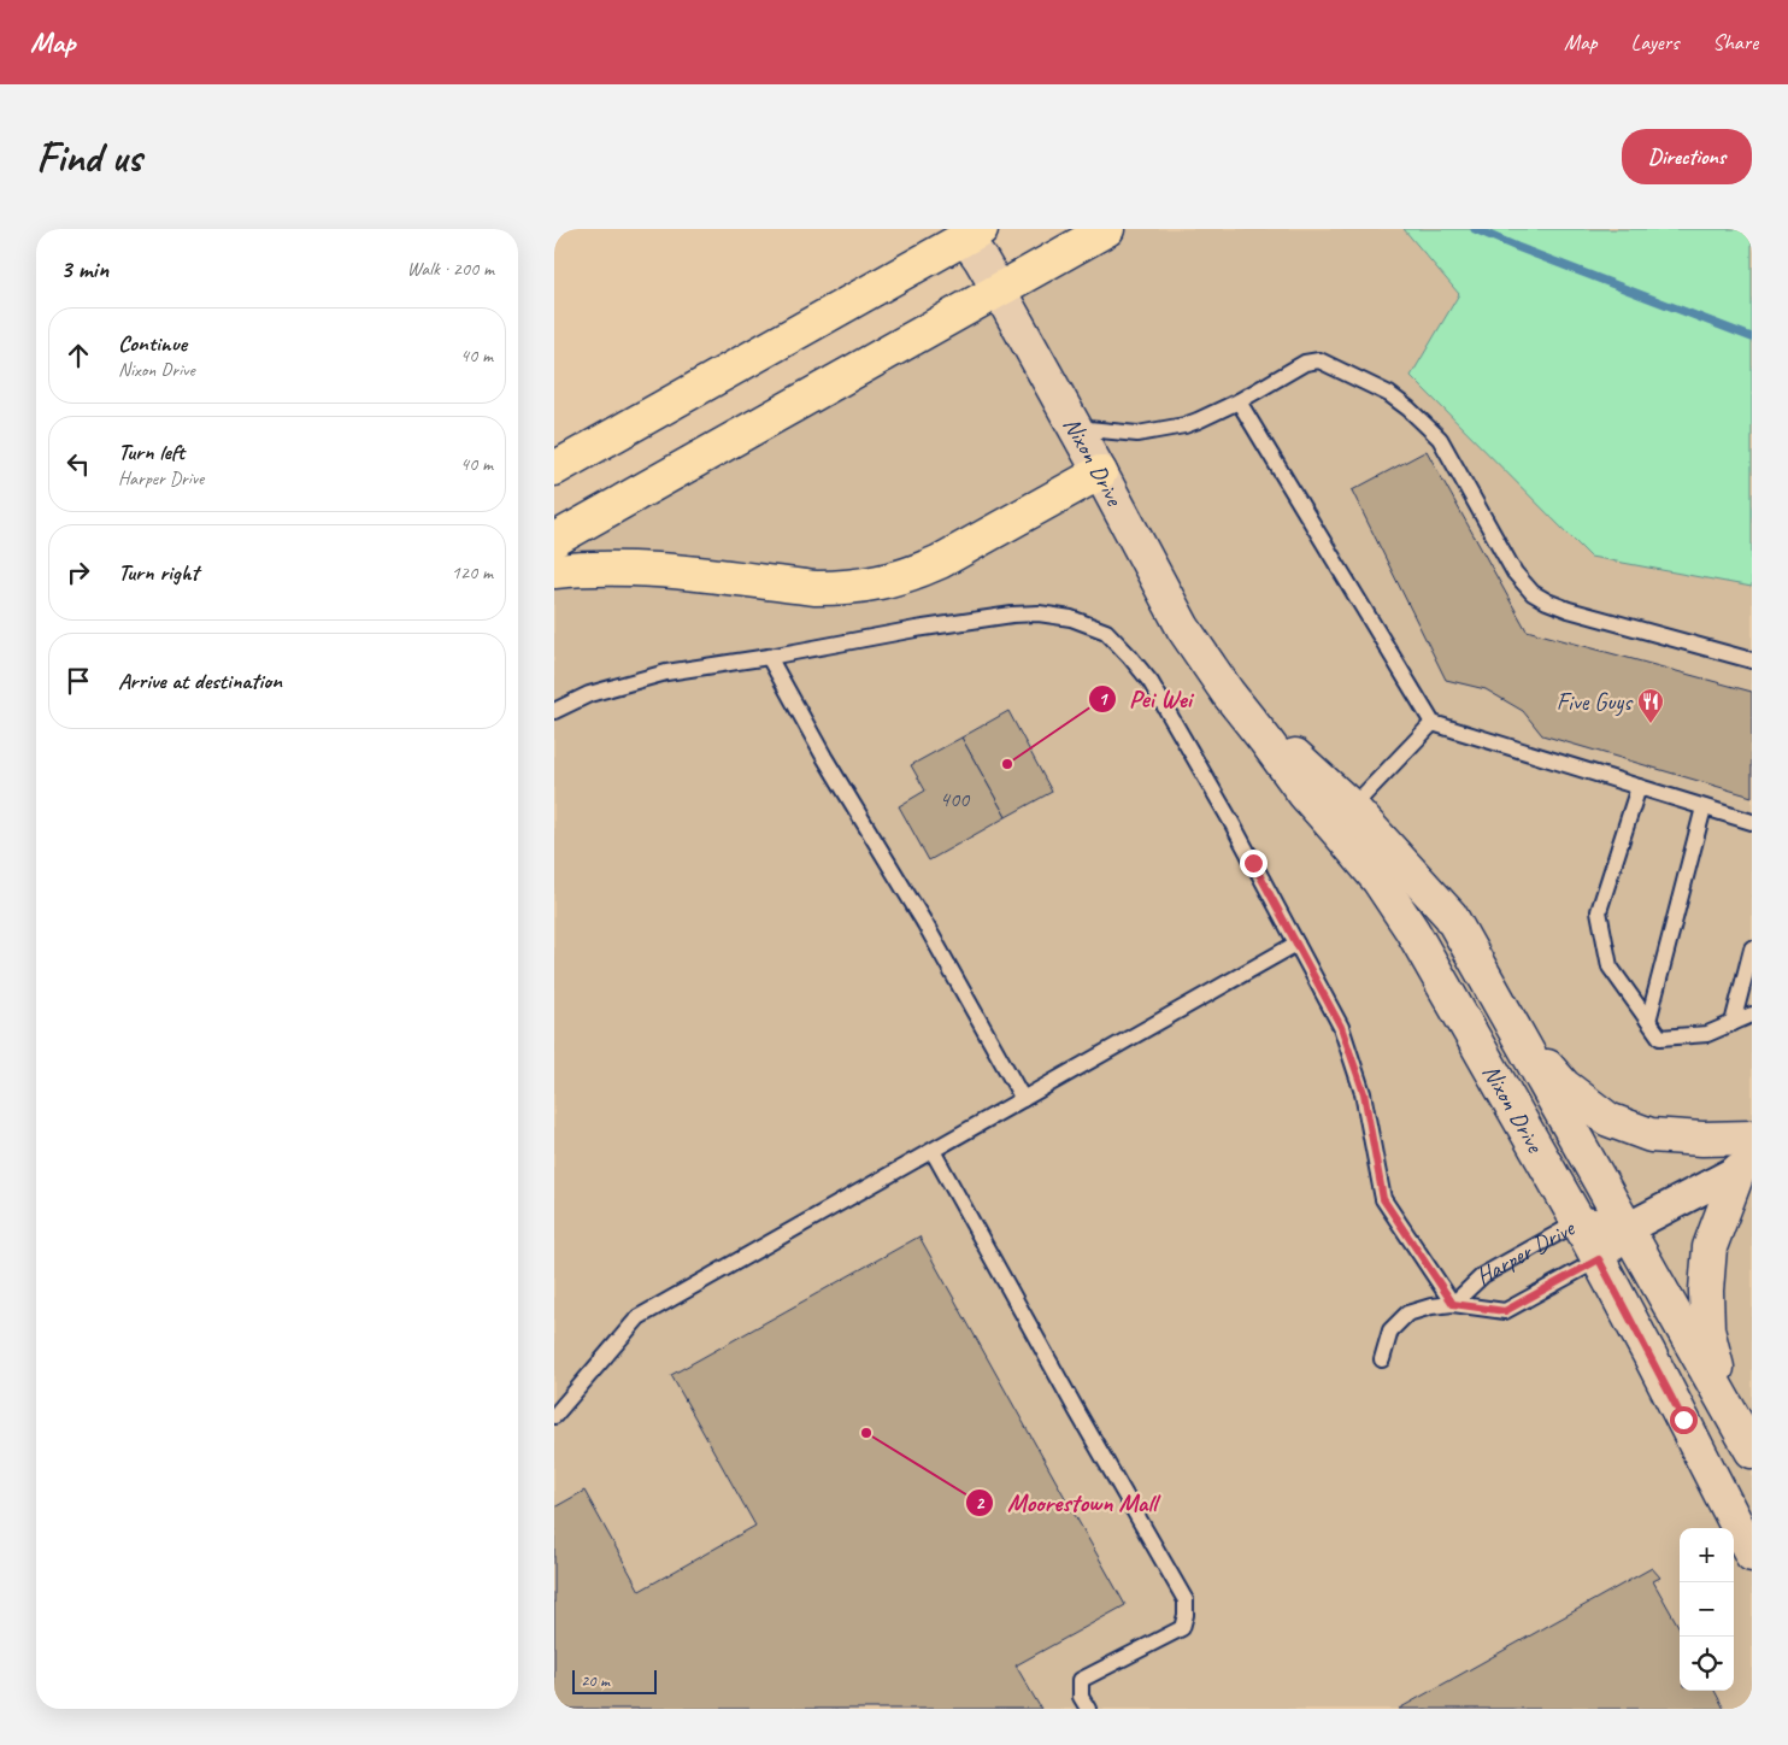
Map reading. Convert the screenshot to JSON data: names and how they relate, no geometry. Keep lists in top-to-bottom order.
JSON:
{
  "streets": {
    "street": ["Nixon Drive", "Harper Drive"]
  },
  "crossings": [
    ["Nixon Drive", "Harper Drive"]
  ],
  "places": {
    "restaurant": ["Five Guys"],
    "other": ["Pei Wei", "Moorestown Mall"]
  },
  "house_numbers": ["400"],
  "scale_bar": "20 m",
  "page": {
    "header": "Map",
    "nav": ["Map", "Layers", "Share"],
    "buttons": "Directions",
    "title": "Find us",
    "heading": ["3 min", "Walk · 200 m"],
    "list": [
      ["Continue", "Nixon Drive", "40 m"],
      ["Turn left", "Harper Drive", "40 m"],
      ["Turn right", "120 m"],
      "Arrive at destination"
    ],
    "map_buttons": ["+", "−"],
    "scale": "20 m"
  }
}
